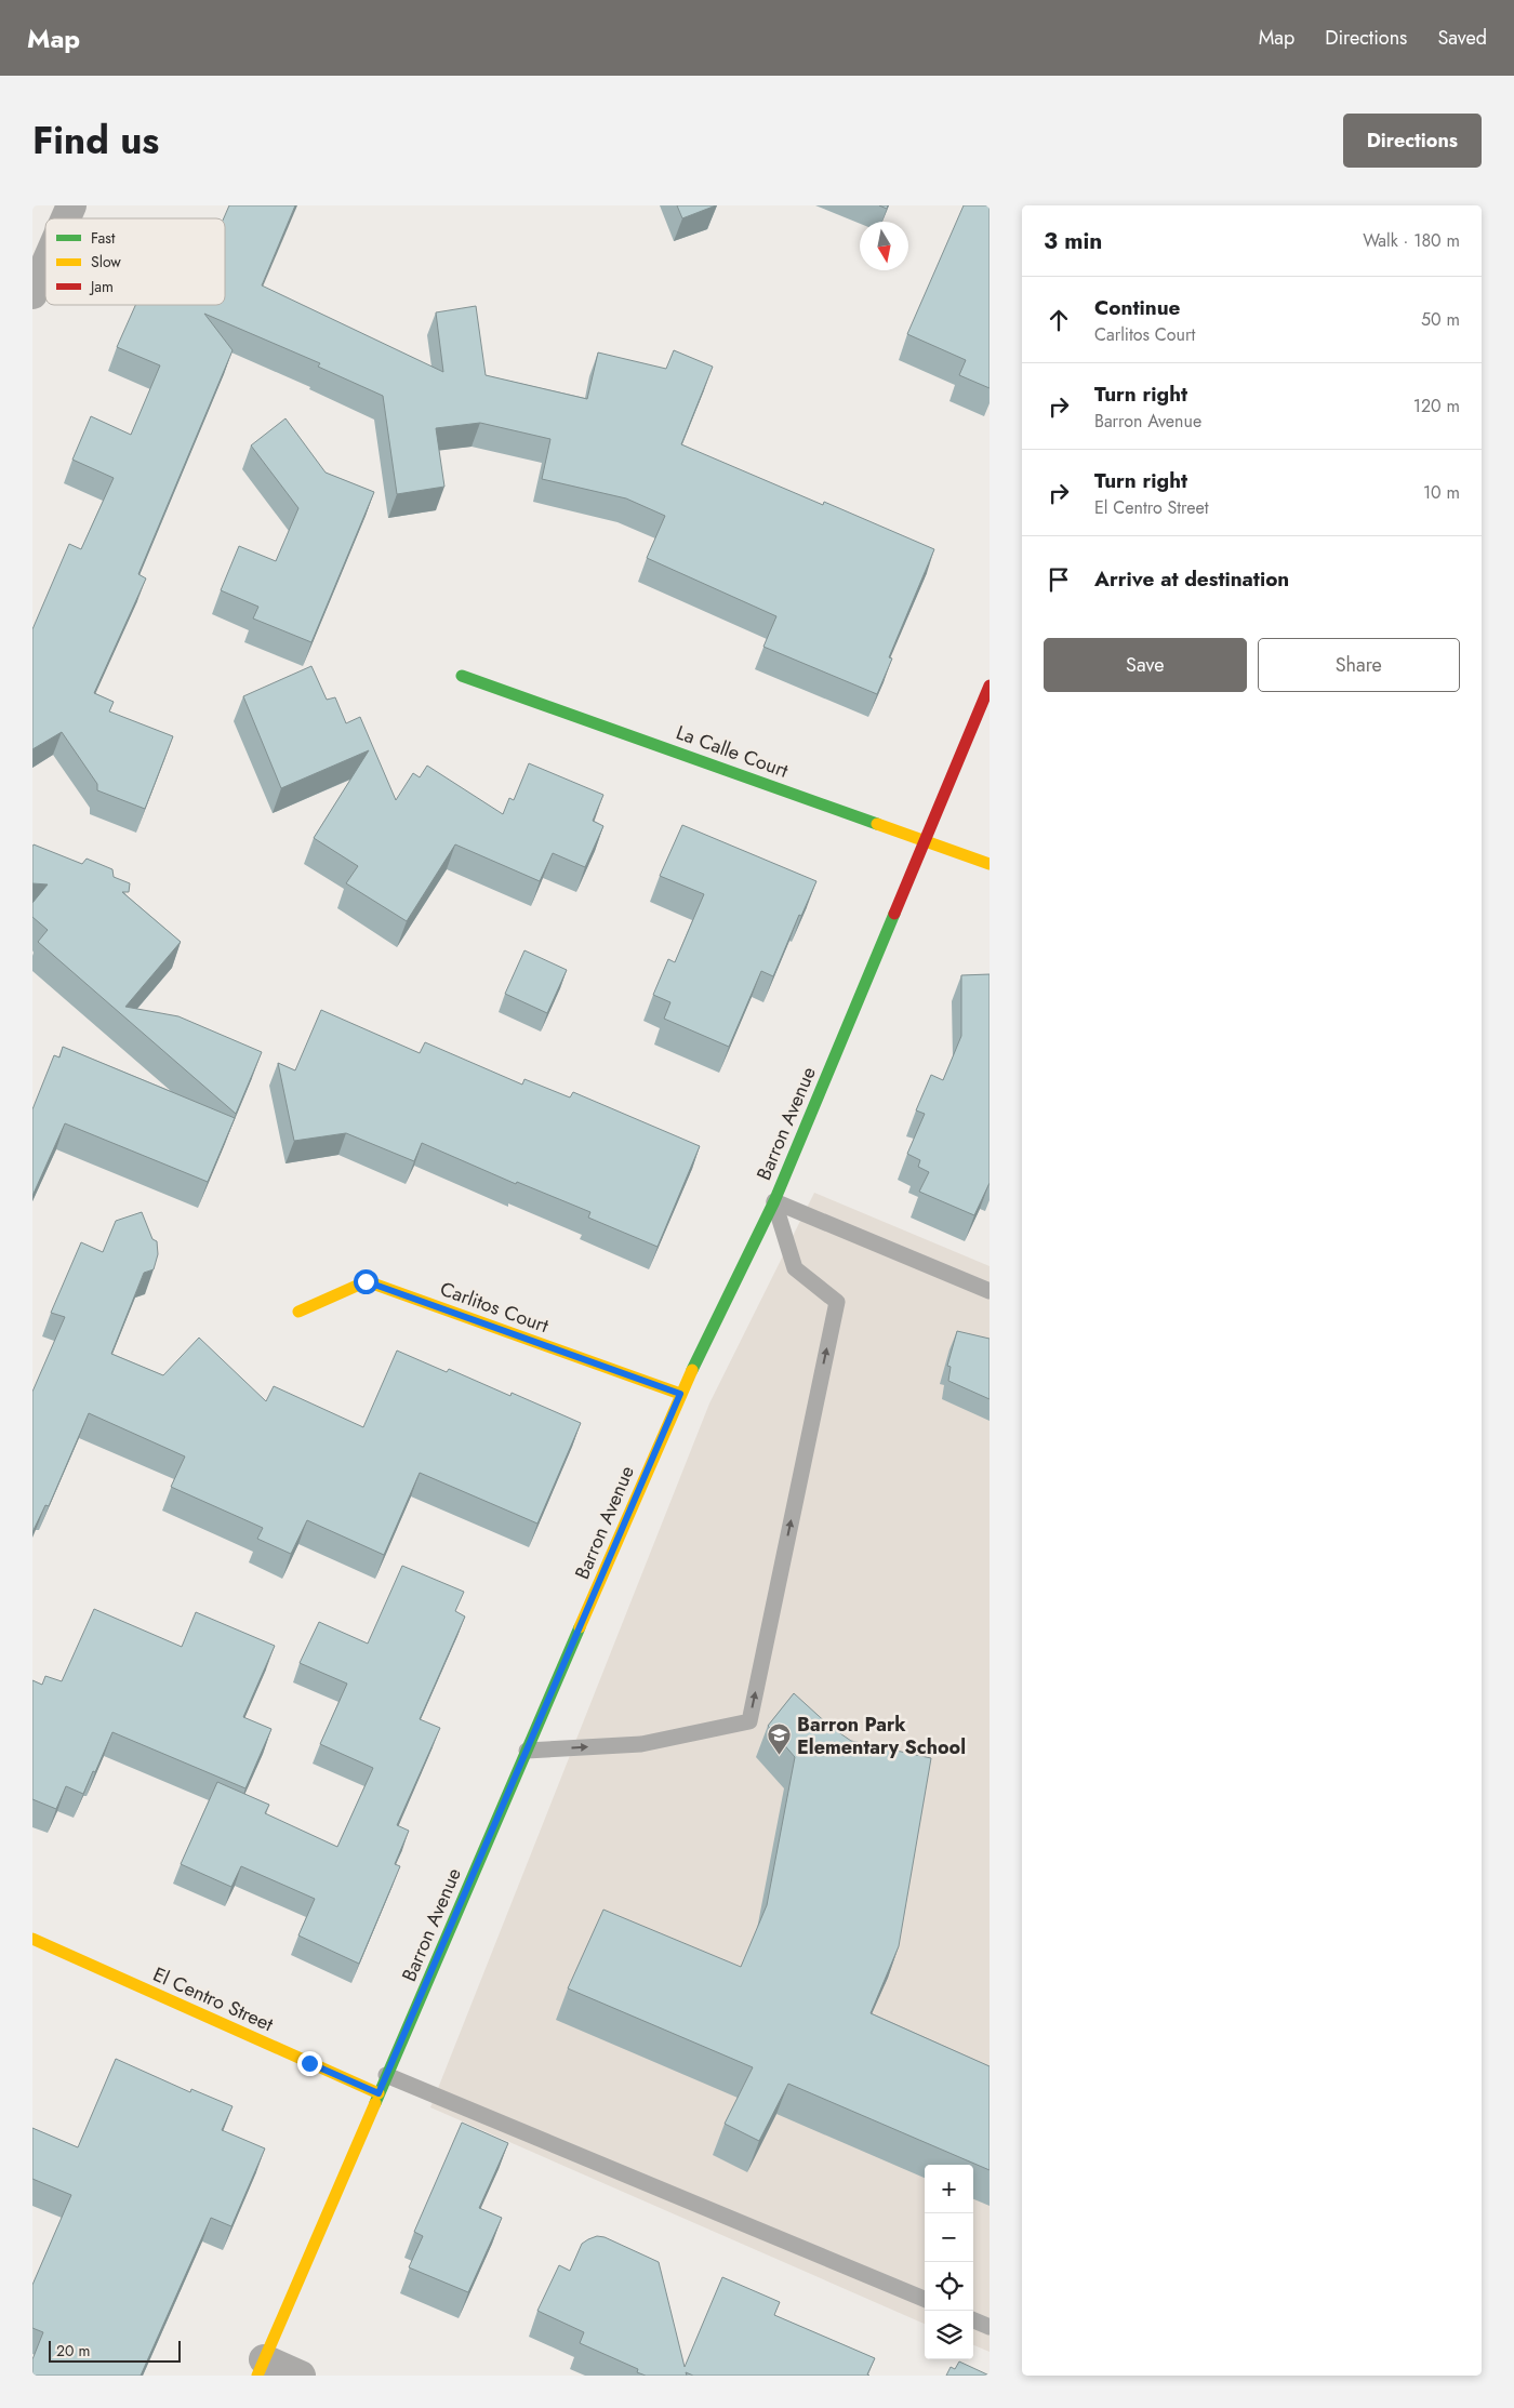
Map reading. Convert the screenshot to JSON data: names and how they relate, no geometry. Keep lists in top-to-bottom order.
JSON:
{
  "streets": {
    "street": [
      "La Calle Court",
      "Barron Avenue",
      "Carlitos Court",
      "El Centro Street"
    ]
  },
  "crossings": [
    ["La Calle Court", "Barron Avenue"],
    ["Barron Avenue", "Carlitos Court"],
    ["Barron Avenue", "El Centro Street"]
  ],
  "places": {
    "school or university": ["Barron Park Elementary School"]
  },
  "legend": ["Fast", "Slow", "Jam"],
  "scale_bar": "20 m",
  "north": "bottom",
  "page": {
    "header": "Map",
    "nav": ["Map", "Directions", "Saved"],
    "title": "Find us",
    "buttons": [
      "Directions",
      ["Save", "Share"]
    ],
    "heading": ["3 min", "Walk · 180 m"],
    "list": [
      ["Continue", "Carlitos Court", "50 m"],
      ["Turn right", "Barron Avenue", "120 m"],
      ["Turn right", "El Centro Street", "10 m"],
      "Arrive at destination"
    ],
    "map_buttons": ["+", "−"],
    "scale": "20 m"
  }
}
